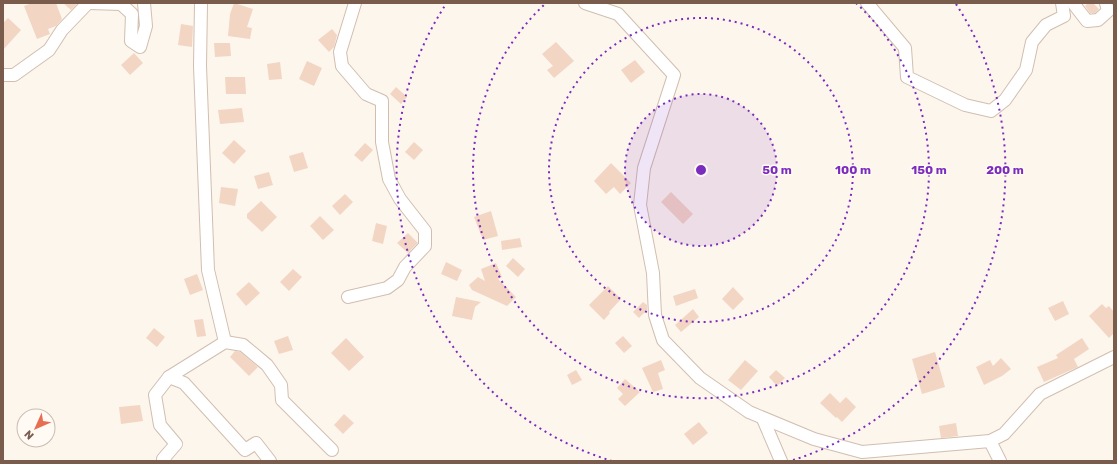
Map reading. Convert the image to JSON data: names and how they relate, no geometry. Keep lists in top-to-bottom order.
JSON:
{
  "north": "bottom left",
  "rings": [
    "50 m",
    "100 m",
    "150 m",
    "200 m"
  ]
}
